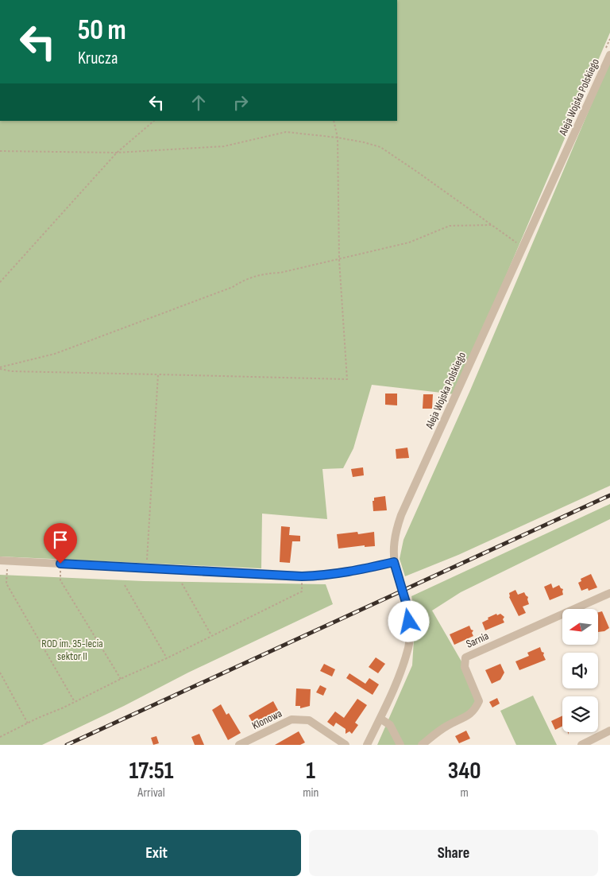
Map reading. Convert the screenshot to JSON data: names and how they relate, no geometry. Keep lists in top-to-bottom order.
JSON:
{
  "streets": {
    "street": ["Aleja Wojska Polskiego", "Sarnia", "Klonowa"]
  },
  "parks": ["ROD im. 35-lecia sektor II"],
  "north": "left",
  "page": {
    "turn": ["50 m", "Krucza"],
    "eta": [
      "17:51",
      "Arrival",
      "1",
      "min",
      "340",
      "m"
    ],
    "buttons": ["Exit", "Share"]
  }
}
